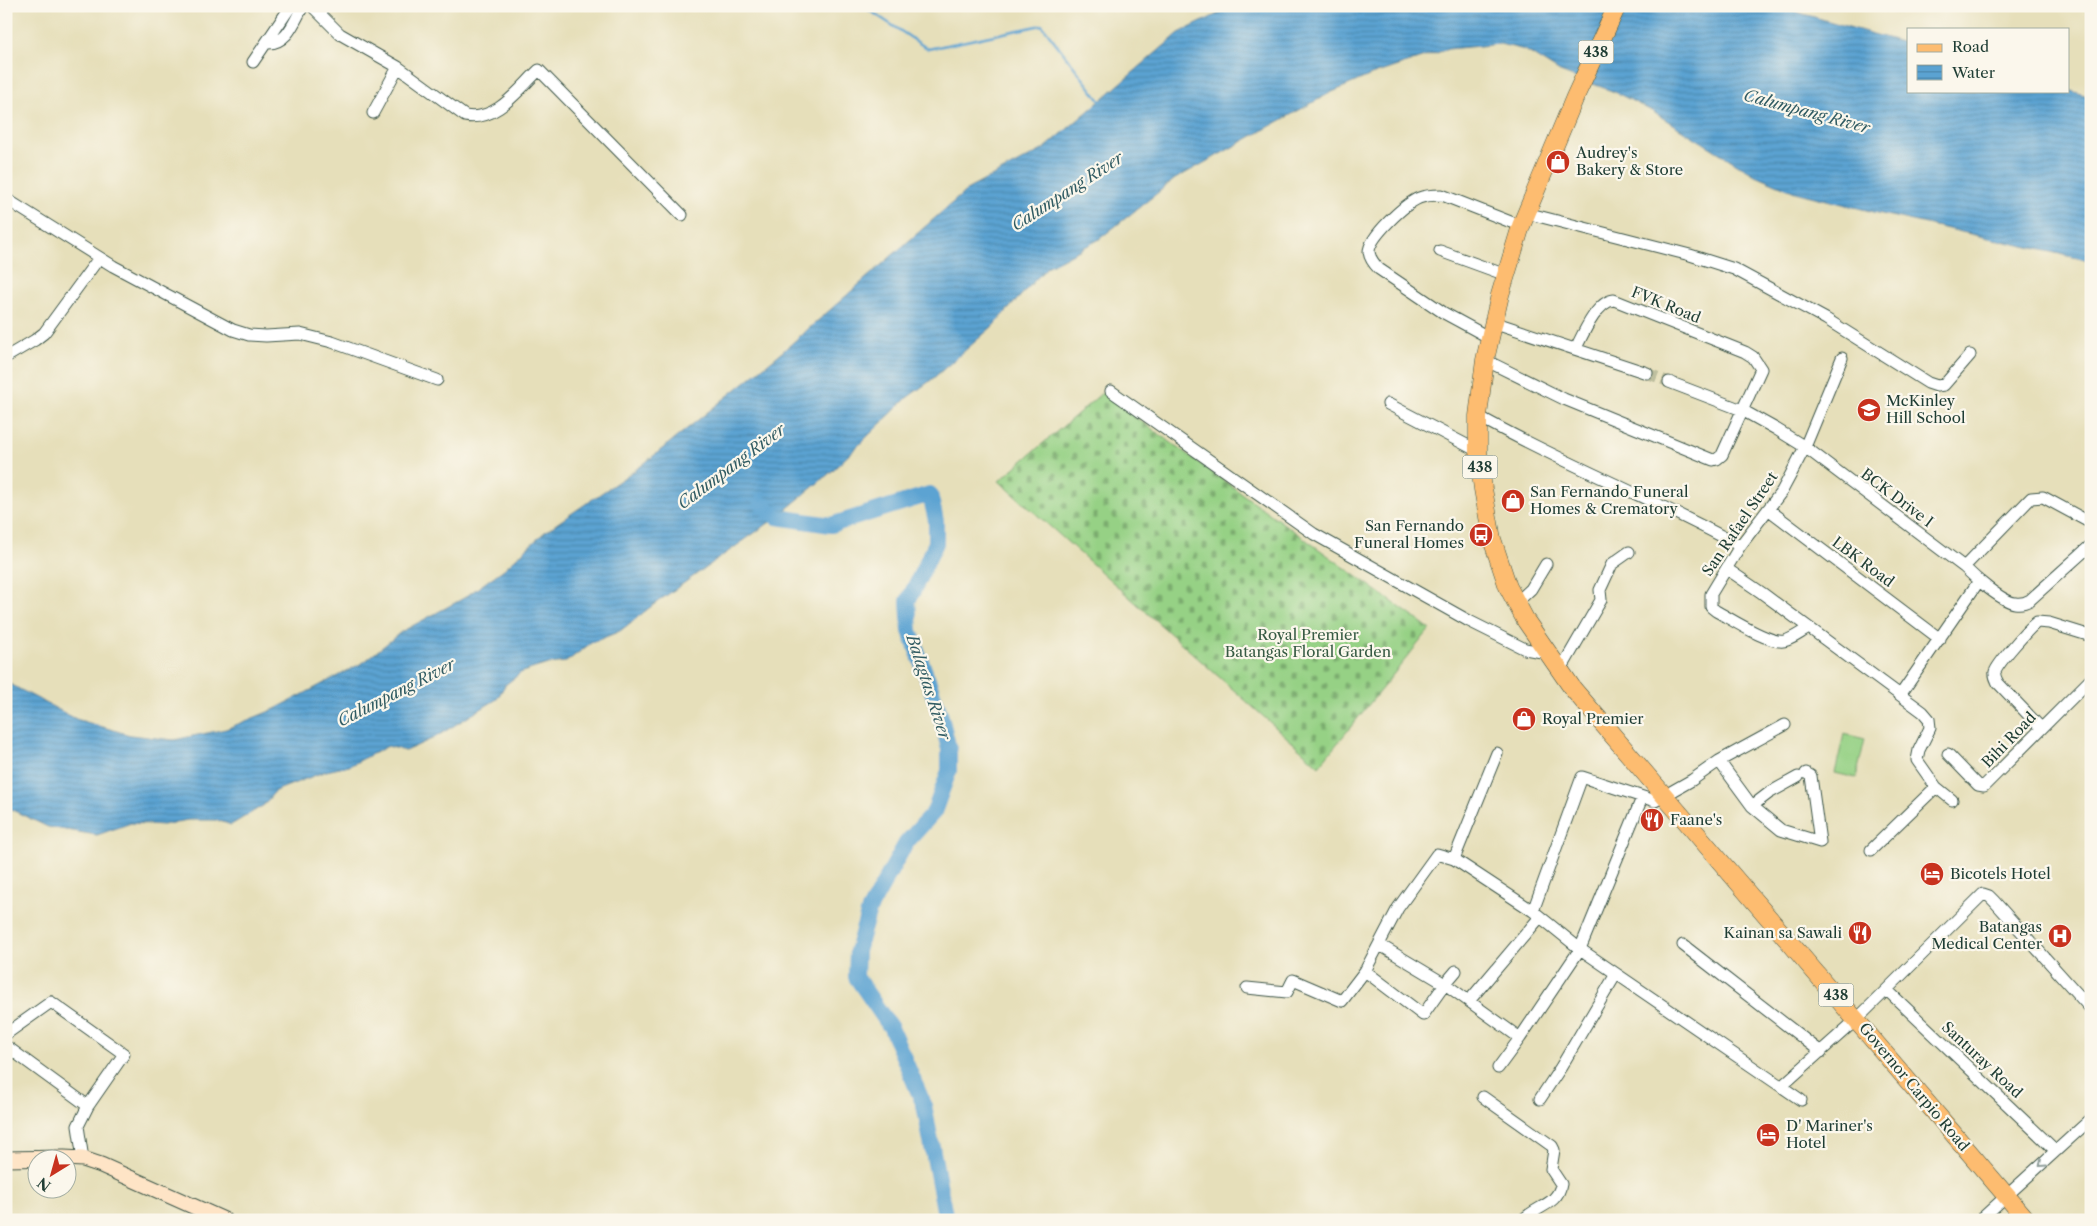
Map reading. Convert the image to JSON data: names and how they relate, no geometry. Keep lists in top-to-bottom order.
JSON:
{
  "streets": {
    "main road": ["438", "Governor Carpio Road"],
    "street": [
      "FVK Road",
      "BCK Drive I",
      "San Rafael Street",
      "LBK Road",
      "Bihi Road",
      "Santuray Road"
    ]
  },
  "crossings": [
    ["FVK Road", "BCK Drive I"],
    ["BCK Drive I", "San Rafael Street"],
    ["San Rafael Street", "LBK Road"]
  ],
  "water": ["Calumpang River", "Balagtas River"],
  "parks": ["Royal Premier Batangas Floral Garden"],
  "places": {
    "shop": ["Audrey's Bakery & Store", "San Fernando Funeral Homes & Crematory", "Royal Premier"],
    "school or university": ["McKinley Hill School"],
    "bus stop": ["San Fernando Funeral Homes"],
    "restaurant": ["Faane's", "Kainan sa Sawali"],
    "hotel": ["Bicotels Hotel", "D' Mariner's Hotel"],
    "hospital": ["Batangas Medical Center"]
  },
  "legend": ["Road", "Water"],
  "north": "bottom left"
}
